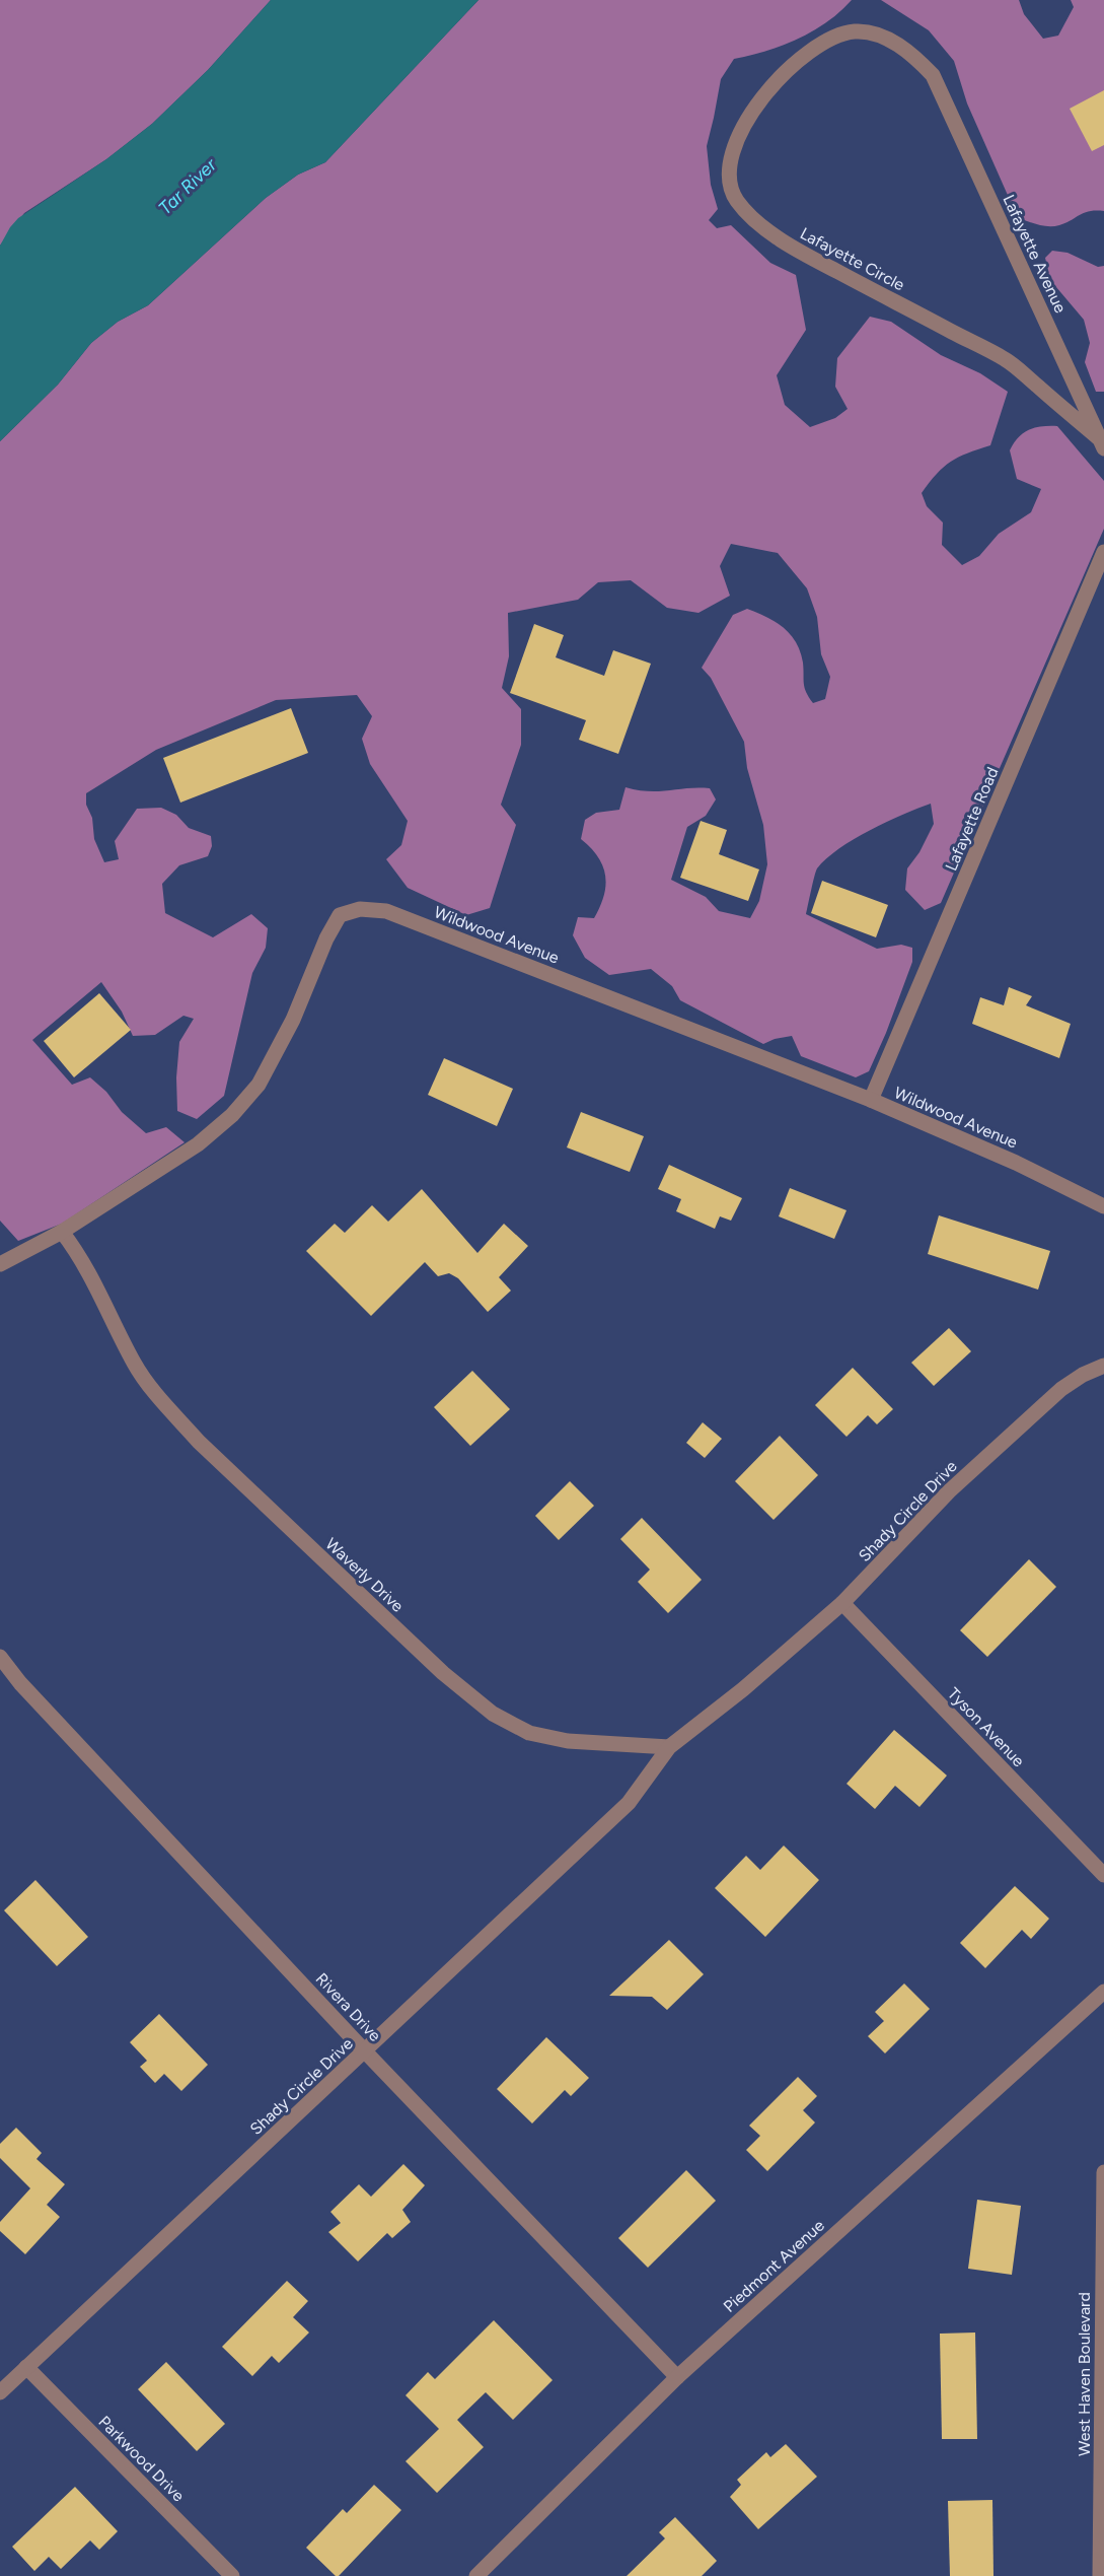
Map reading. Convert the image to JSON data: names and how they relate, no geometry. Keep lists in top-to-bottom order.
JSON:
{
  "streets": {
    "street": [
      "Lafayette Avenue",
      "Lafayette Circle",
      "Lafayette Road",
      "Wildwood Avenue",
      "Shady Circle Drive",
      "Waverly Drive",
      "Tyson Avenue",
      "Rivera Drive",
      "Piedmont Avenue",
      "West Haven Boulevard",
      "Parkwood Drive"
    ]
  },
  "crossings": [
    ["Lafayette Avenue", "Lafayette Circle"],
    ["Lafayette Road", "Wildwood Avenue"],
    ["Wildwood Avenue", "Waverly Drive"],
    ["Shady Circle Drive", "Waverly Drive"],
    ["Shady Circle Drive", "Tyson Avenue"],
    ["Shady Circle Drive", "Rivera Drive"],
    ["Shady Circle Drive", "Parkwood Drive"],
    ["Rivera Drive", "Piedmont Avenue"]
  ],
  "water": ["Tar River"]
}
